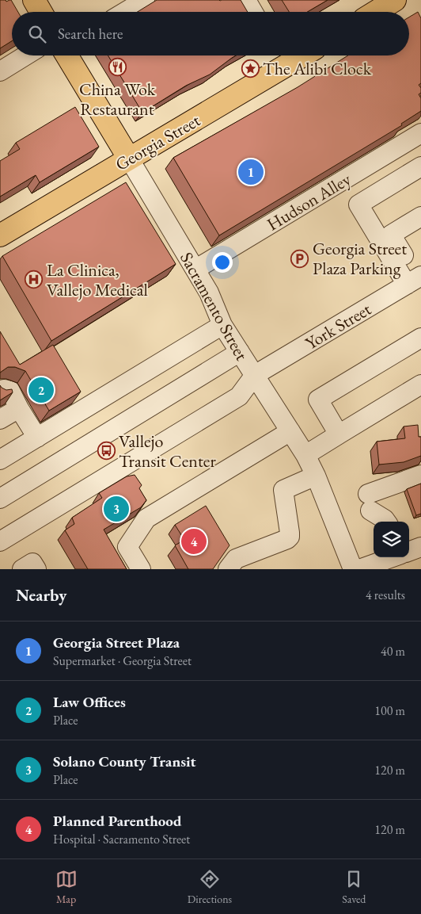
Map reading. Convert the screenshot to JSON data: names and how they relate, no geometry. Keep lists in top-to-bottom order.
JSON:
{
  "streets": {
    "main road": ["Georgia Street", "Sacramento Street"],
    "street": ["Hudson Alley", "York Street"]
  },
  "crossings": [
    ["Georgia Street", "Sacramento Street"],
    ["Hudson Alley", "Sacramento Street"],
    ["Sacramento Street", "York Street"]
  ],
  "places": {
    "restaurant": ["China Wok Restaurant"],
    "place": ["The Alibi Clock"],
    "parking": ["Georgia Street Plaza Parking"],
    "hospital": ["La Clinica, Vallejo Medical"],
    "bus stop": ["Vallejo Transit Center"]
  },
  "page": {
    "search": "Search here",
    "pins": [
      "1",
      "2",
      "3",
      "4"
    ],
    "heading": ["Nearby", "4 results"],
    "list": [
      {
        "mark": "1",
        "name": "Georgia Street Plaza",
        "note": "Supermarket · Georgia Street",
        "value": "40 m"
      },
      {
        "mark": "2",
        "name": "Law Offices",
        "note": "Place",
        "value": "100 m"
      },
      {
        "mark": "3",
        "name": "Solano County Transit",
        "note": "Place",
        "value": "120 m"
      },
      {
        "mark": "4",
        "name": "Planned Parenthood",
        "note": "Hospital · Sacramento Street",
        "value": "120 m"
      }
    ],
    "nav": ["Map", "Directions", "Saved"]
  }
}
